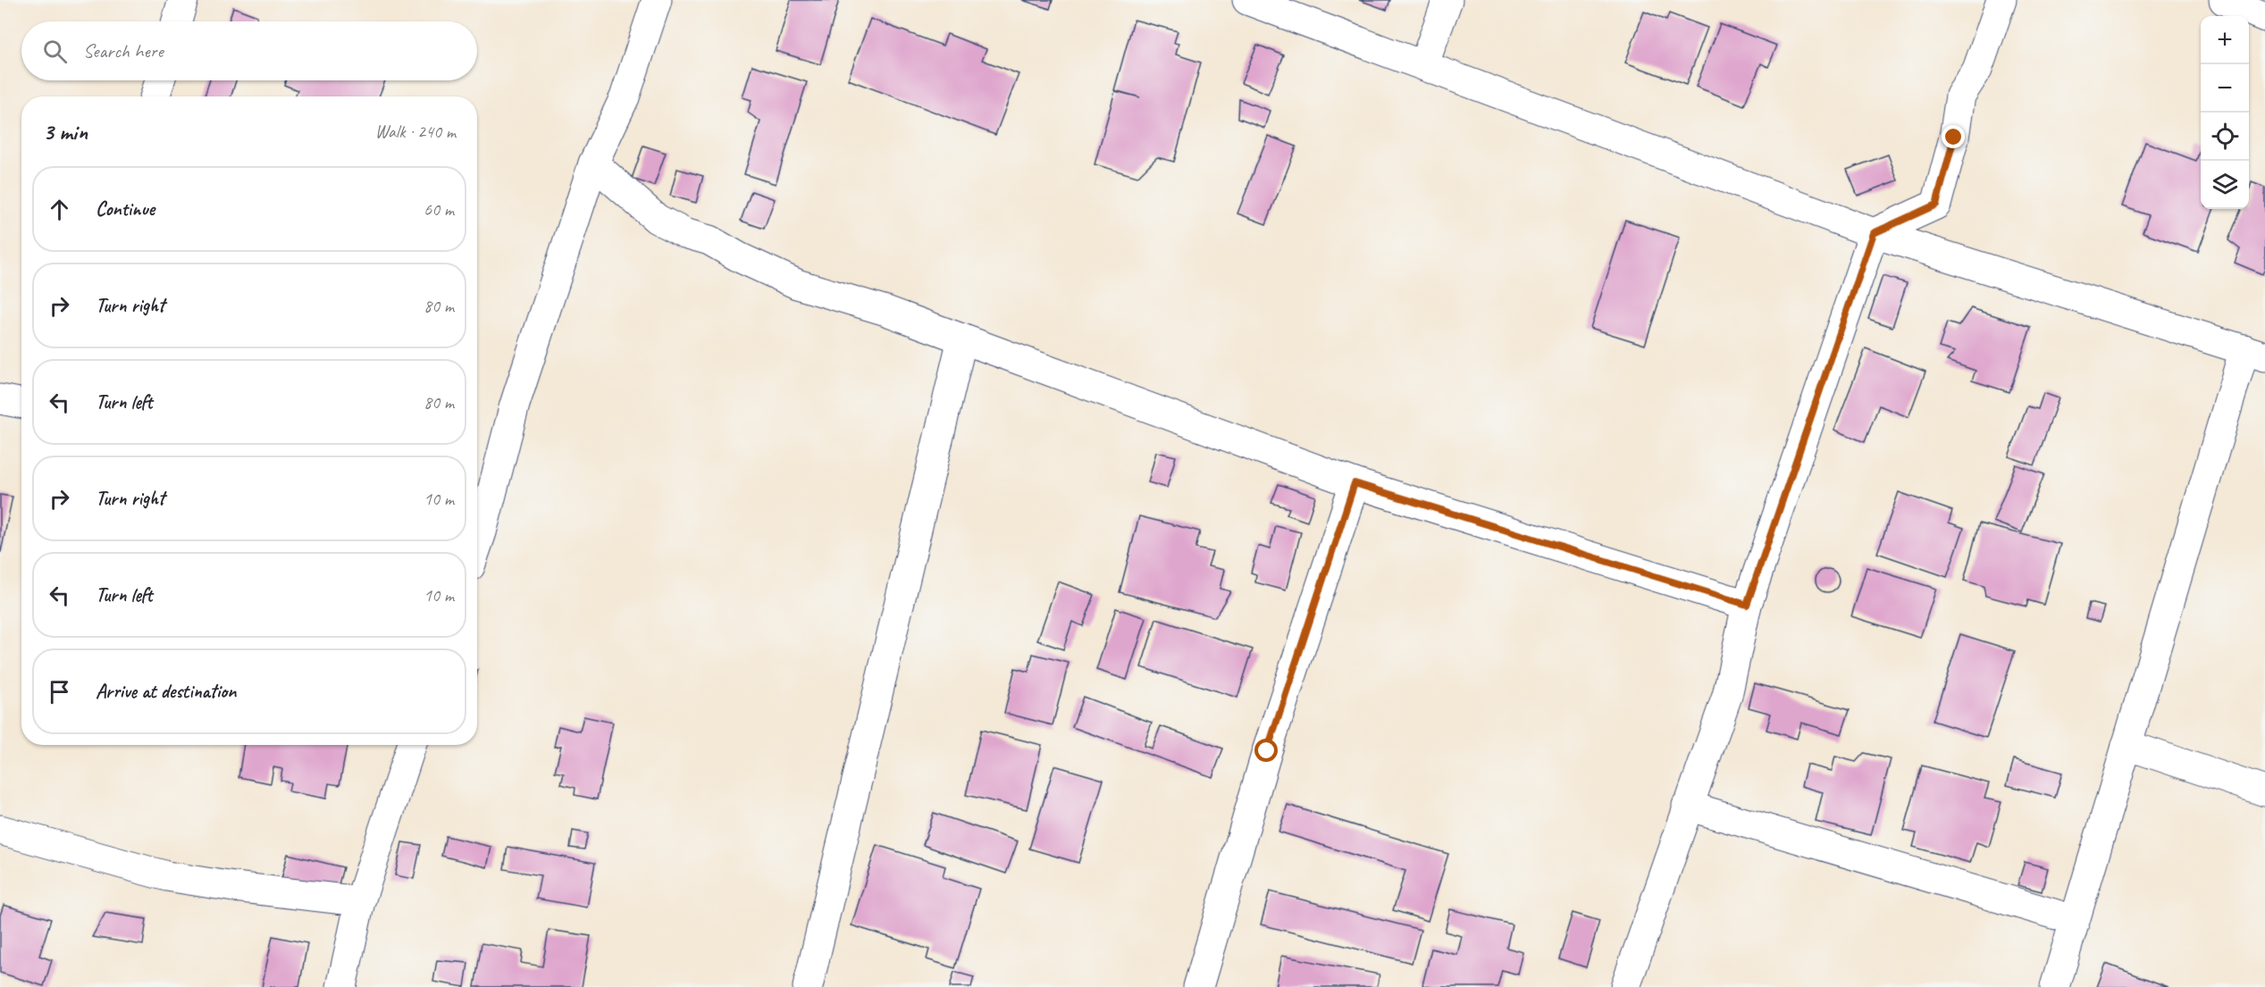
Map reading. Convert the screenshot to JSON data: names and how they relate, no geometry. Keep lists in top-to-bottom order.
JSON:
{
  "page": {
    "map_buttons": ["+", "−"],
    "search": "Search here",
    "heading": ["3 min", "Walk · 240 m"],
    "list": [
      ["Continue", "60 m"],
      ["Turn right", "80 m"],
      ["Turn left", "80 m"],
      ["Turn right", "10 m"],
      ["Turn left", "10 m"],
      "Arrive at destination"
    ]
  }
}
